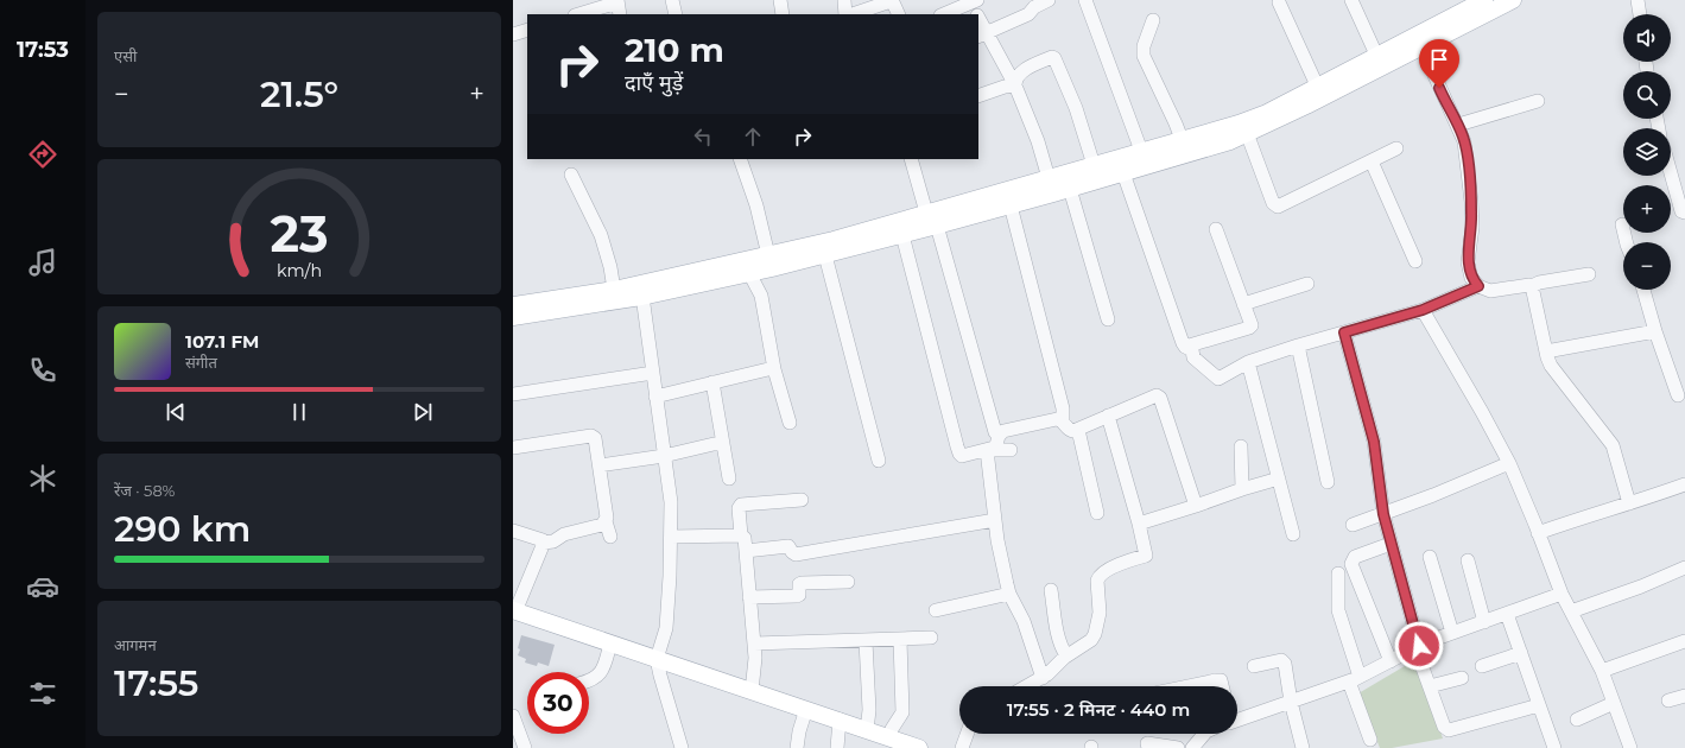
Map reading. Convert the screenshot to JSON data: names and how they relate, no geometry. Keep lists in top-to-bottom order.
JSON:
{
  "page": {
    "tabs": "17:53",
    "tile": [
      "एसी",
      ["रेंज · 58%", "290 km"],
      ["आगमन", "17:55"]
    ],
    "map_buttons": ["+", "−"],
    "turn": ["210 m", "दाएँ मुड़ें"],
    "heat": ["−", "21.5°", "+"],
    "song": ["107.1 FM", "संगीत"],
    "limit": "30",
    "trip": "17:55 · 2 मिनट · 440 m",
    "gauge": ["23", "km/h"]
  }
}
